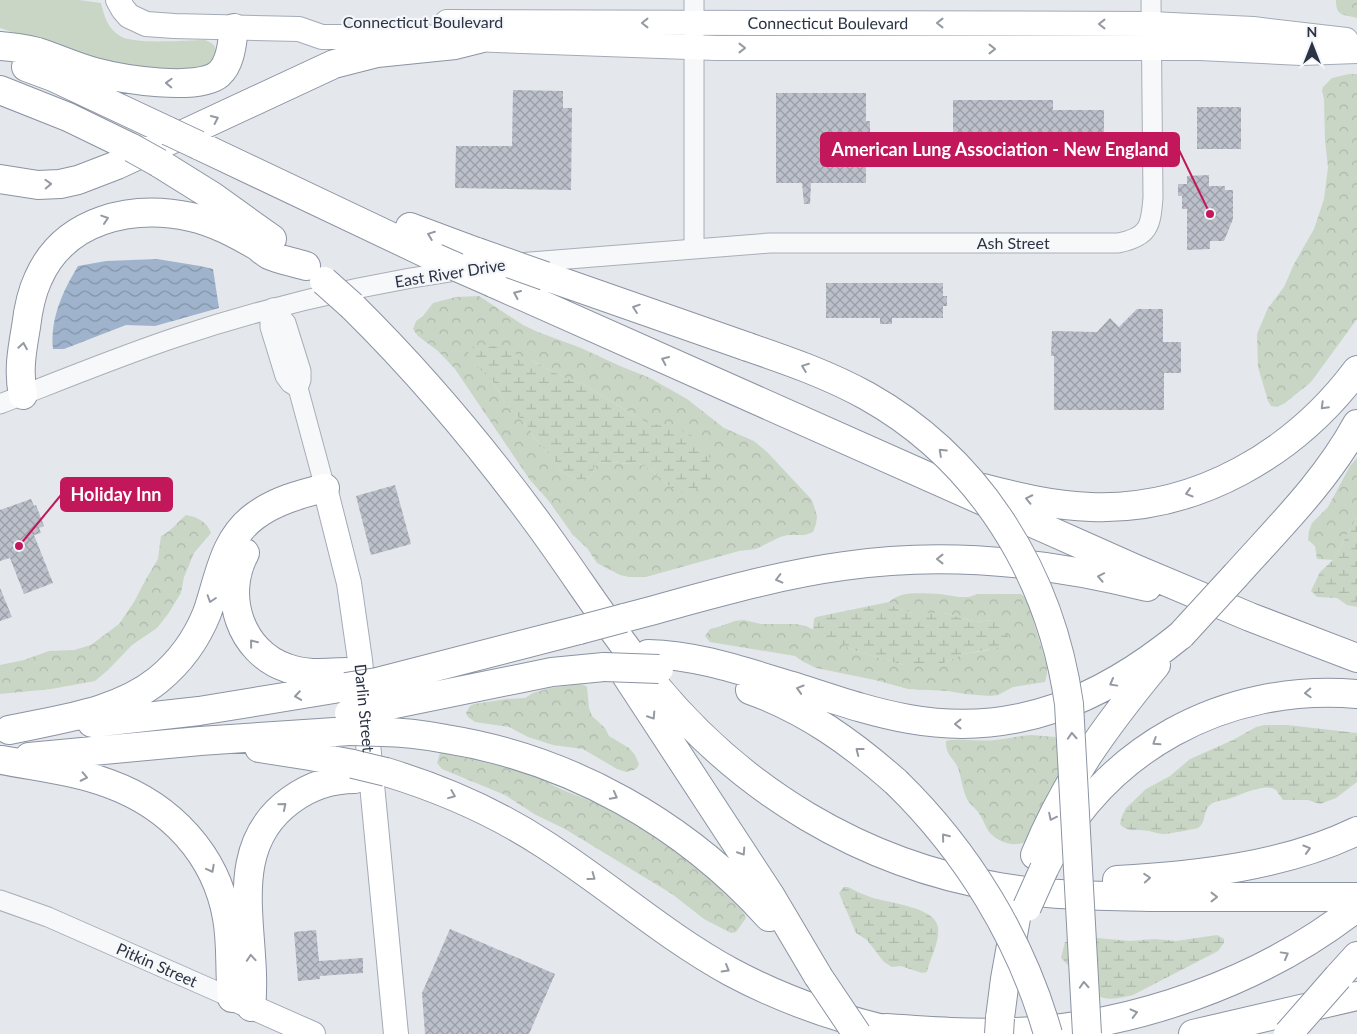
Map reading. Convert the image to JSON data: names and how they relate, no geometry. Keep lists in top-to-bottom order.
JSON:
{
  "streets": {
    "main road": ["Connecticut Boulevard", "Darlin Street", "Pitkin Street"],
    "street": ["Ash Street", "East River Drive"]
  },
  "crossings": [
    ["Connecticut Boulevard", "Ash Street"],
    ["Ash Street", "East River Drive"],
    ["East River Drive", "Darlin Street"]
  ],
  "places": ["American Lung Association - New England", "Holiday Inn"],
  "north": "top"
}
